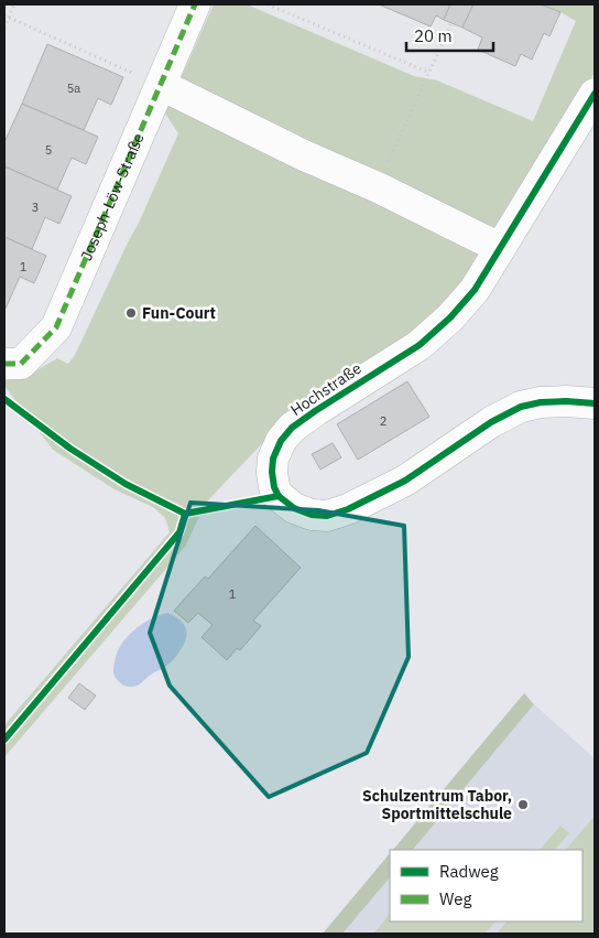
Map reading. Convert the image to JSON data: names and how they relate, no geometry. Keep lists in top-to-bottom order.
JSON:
{
  "streets": {
    "street": ["Joseph-Löw-Straße", "Hochstraße"]
  },
  "places": ["Fun-Court", "Schulzentrum Tabor, Sportmittelschule"],
  "house_numbers": [
    "5a",
    "5",
    "3",
    "1",
    "2",
    "1"
  ],
  "legend": ["Radweg", "Weg"],
  "scale_bar": "20 m"
}
